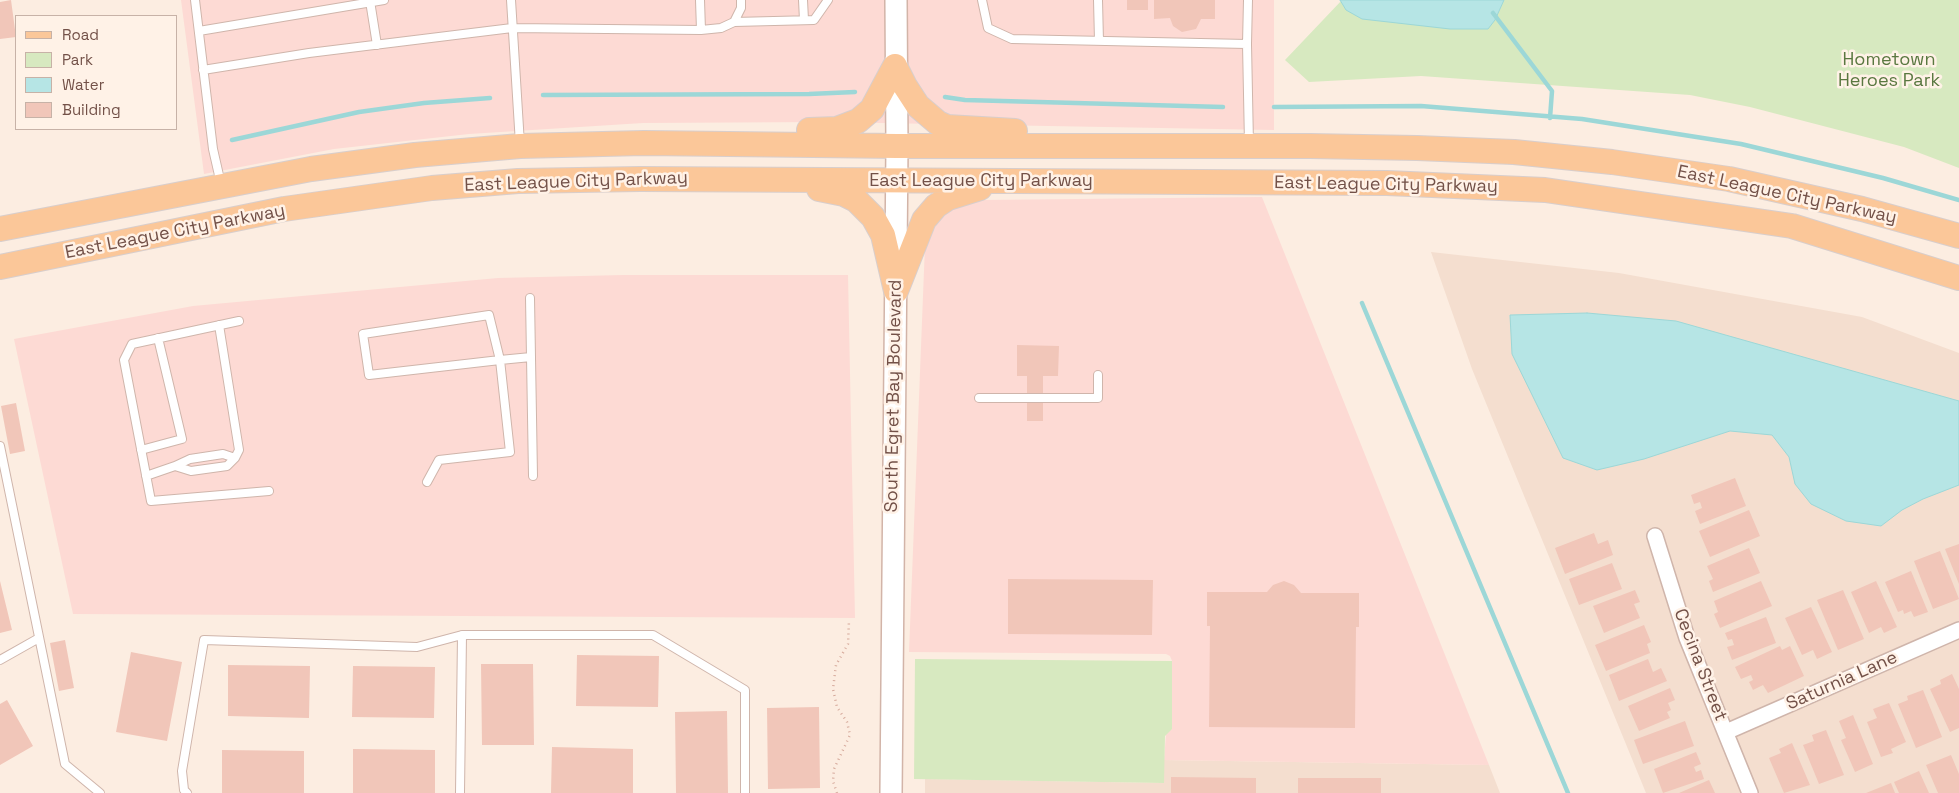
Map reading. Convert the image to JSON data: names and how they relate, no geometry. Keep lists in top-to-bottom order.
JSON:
{
  "streets": {
    "main road": ["East League City Parkway", "South Egret Bay Boulevard"],
    "street": ["Cecina Street", "Saturnia Lane"]
  },
  "crossings": [
    ["East League City Parkway", "South Egret Bay Boulevard"],
    ["Cecina Street", "Saturnia Lane"]
  ],
  "parks": ["Hometown Heroes Park"],
  "legend": [
    "Road",
    "Park",
    "Water",
    "Building"
  ]
}
